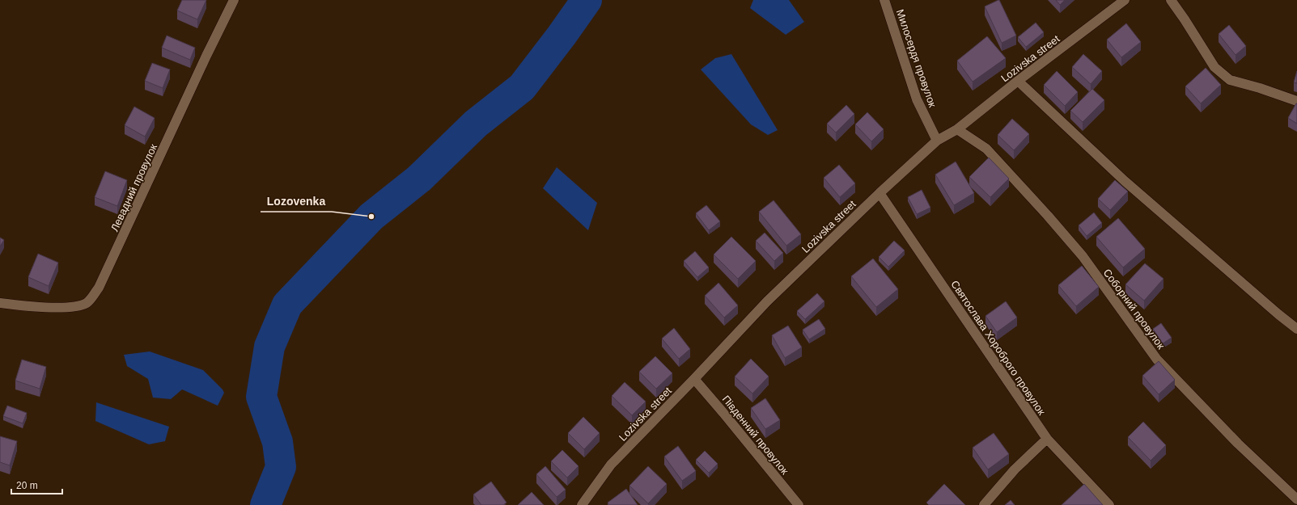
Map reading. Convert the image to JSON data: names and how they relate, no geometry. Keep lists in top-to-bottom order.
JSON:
{
  "streets": {
    "street": [
      "Милосердя провулок",
      "Lozivska street",
      "Левадний провулок",
      "Соборний провулок",
      "Святослава Хороброго провулок",
      "Південний провулок"
    ]
  },
  "crossings": [
    ["Милосердя провулок", "Lozivska street"],
    ["Lozivska street", "Соборний провулок"],
    ["Lozivska street", "Святослава Хороброго провулок"],
    ["Lozivska street", "Південний провулок"]
  ],
  "places": ["Lozovenka"],
  "scale_bar": "20 m"
}
